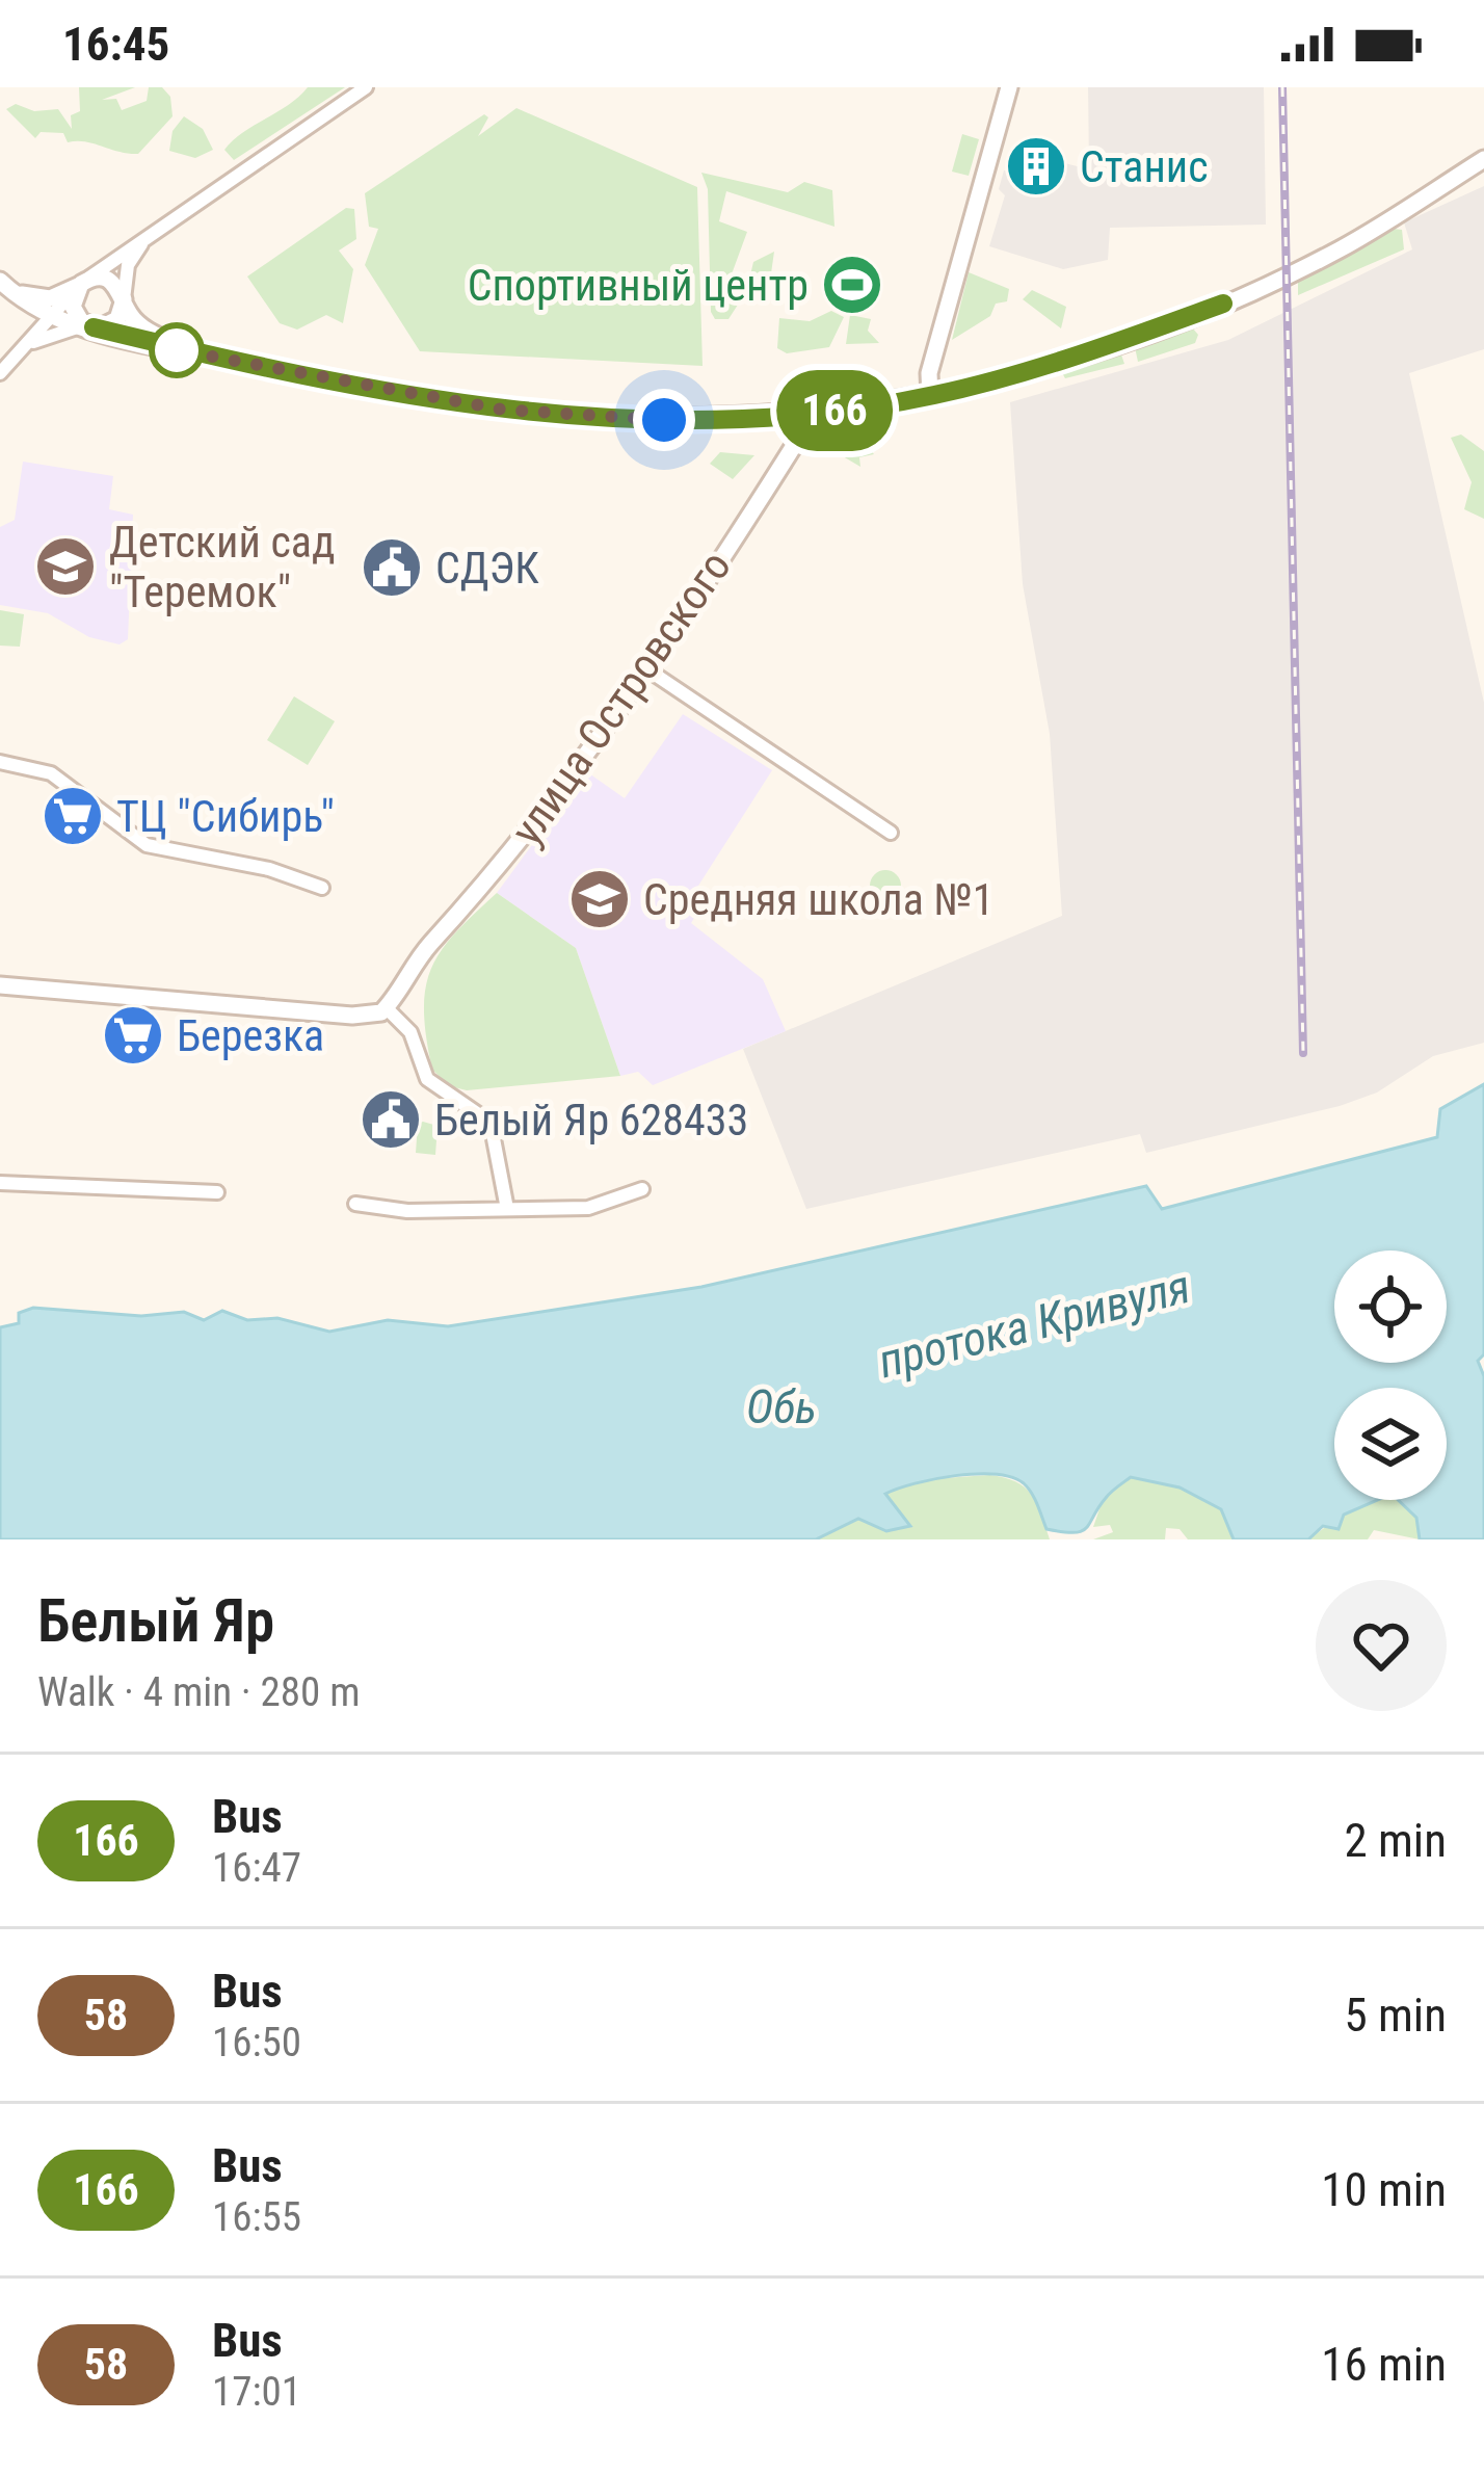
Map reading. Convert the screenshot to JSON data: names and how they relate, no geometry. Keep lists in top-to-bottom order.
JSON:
{
  "streets": {
    "street": ["улица Островского"]
  },
  "water": ["протока Кривуля", "Обь"],
  "places": {
    "building": ["Станис"],
    "sports": ["Спортивный центр"],
    "school or university": ["Детский сад \"Теремок\"", "Средняя школа №1"],
    "public building": ["СДЭК", "Белый Яр 628433"],
    "supermarket": ["ТЦ \"Сибирь\"", "Березка"]
  },
  "lines": ["bus line 166"],
  "page": {
    "status": "16:45",
    "on_map": "166",
    "heading": ["Белый Яр", "Walk · 4 min · 280 m"],
    "list": [
      {
        "mark": "166",
        "name": "Bus",
        "note": "16:47",
        "value": "2 min"
      },
      {
        "mark": "58",
        "name": "Bus",
        "note": "16:50",
        "value": "5 min"
      },
      {
        "mark": "166",
        "name": "Bus",
        "note": "16:55",
        "value": "10 min"
      },
      {
        "mark": "58",
        "name": "Bus",
        "note": "17:01",
        "value": "16 min"
      }
    ]
  }
}
